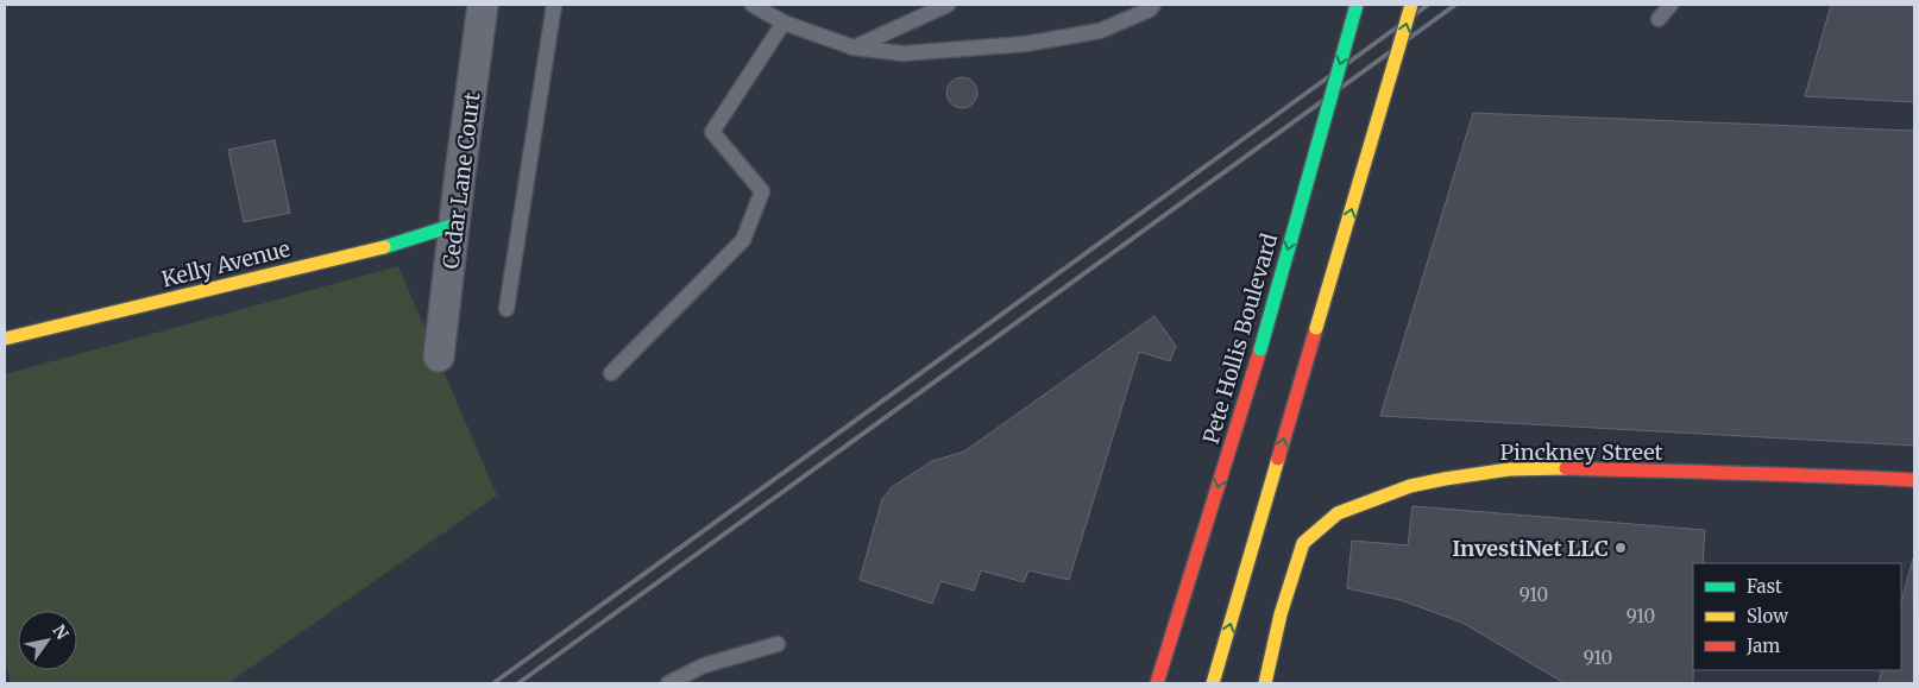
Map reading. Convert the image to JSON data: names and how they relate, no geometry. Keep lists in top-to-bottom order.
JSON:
{
  "streets": {
    "main road": ["Kelly Avenue", "Pete Hollis Boulevard", "Pinckney Street"],
    "street": ["Cedar Lane Court"]
  },
  "crossings": [
    ["Cedar Lane Court", "Kelly Avenue"]
  ],
  "places": ["InvestiNet LLC"],
  "house_numbers": ["910", "910", "910"],
  "legend": ["Fast", "Slow", "Jam"],
  "north": "top right"
}
